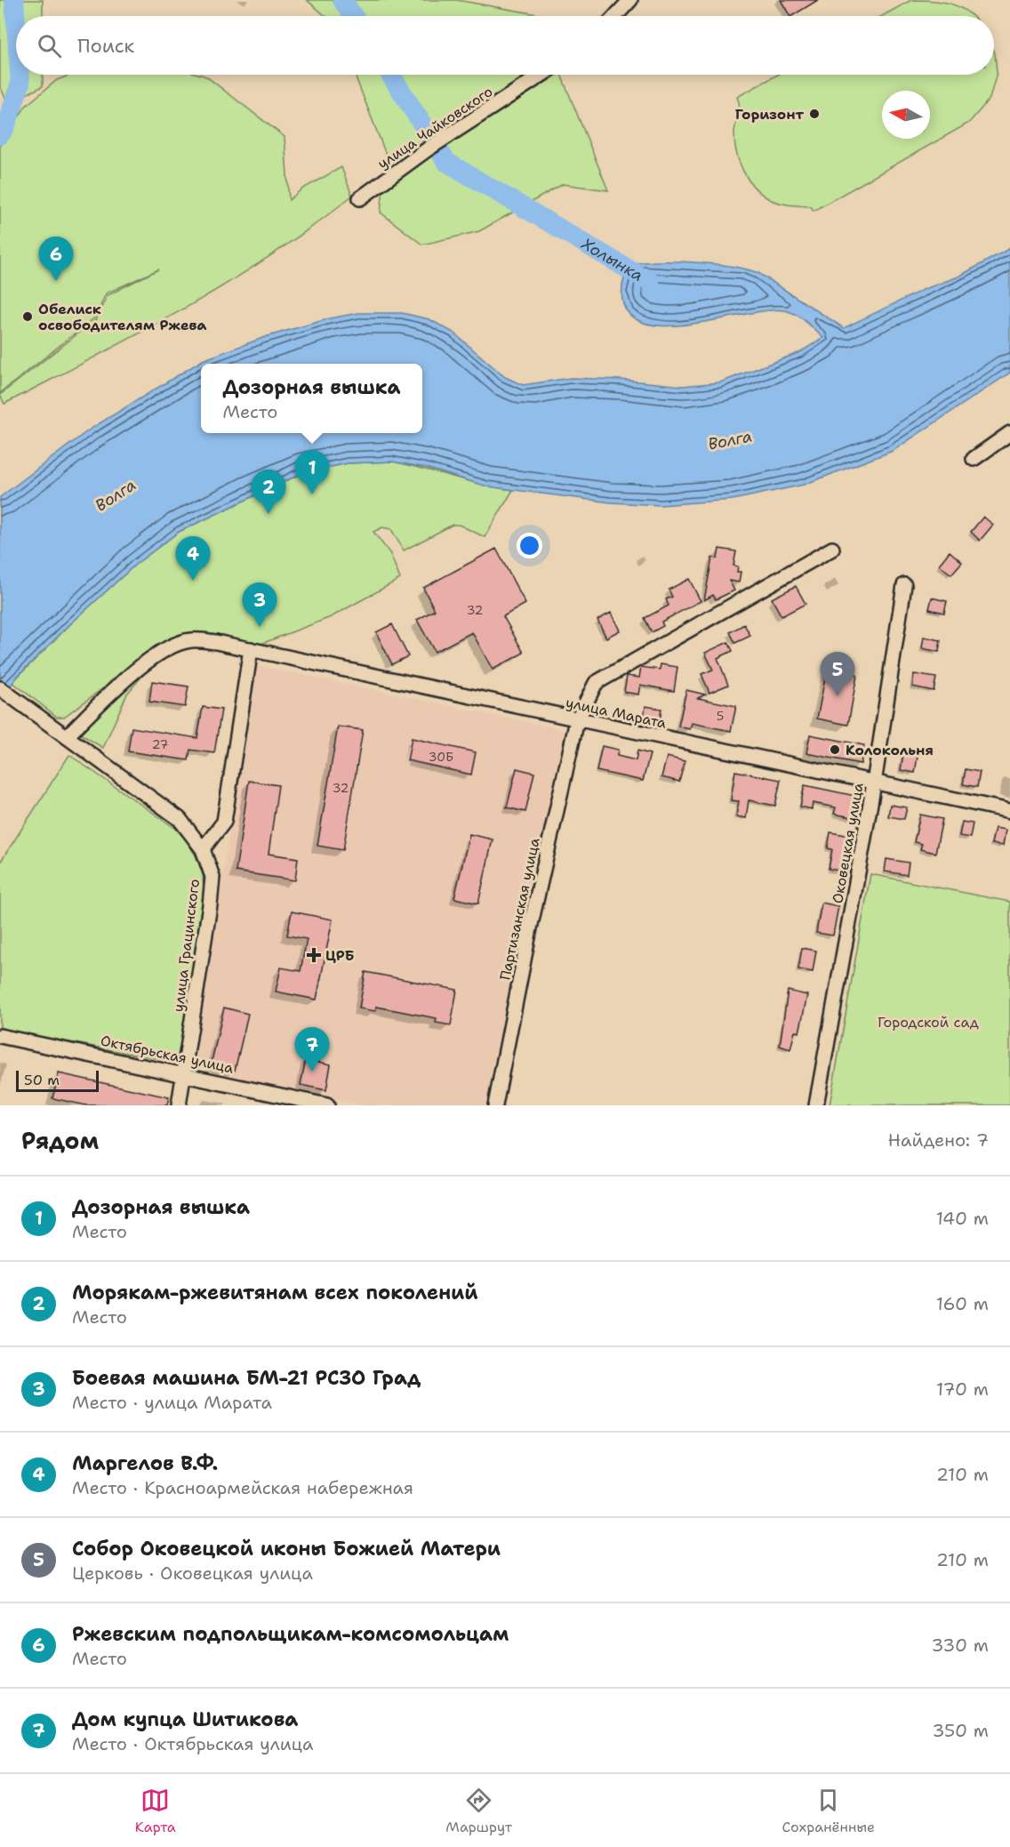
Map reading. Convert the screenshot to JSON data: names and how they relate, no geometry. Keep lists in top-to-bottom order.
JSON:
{
  "streets": {
    "street": [
      "улица Чайковского",
      "улица Марата",
      "Оковецкая улица",
      "Партизанская улица",
      "улица Грацинского",
      "Октябрьская улица"
    ]
  },
  "crossings": [
    ["улица Марата", "Оковецкая улица"],
    ["улица Марата", "Партизанская улица"],
    ["улица Марата", "улица Грацинского"],
    ["улица Грацинского", "Октябрьская улица"]
  ],
  "water": ["Холынка", "Волга"],
  "parks": ["Городской сад"],
  "places": {
    "other": ["Горизонт", "Обелиск освободителям Ржева", "Колокольня"],
    "health": ["ЦРБ"]
  },
  "house_numbers": [
    "32",
    "5",
    "27",
    "30Б",
    "32"
  ],
  "scale_bar": "50 m",
  "north": "left",
  "page": {
    "search": "Поиск",
    "pins": [
      "6",
      "1",
      "2",
      "4",
      "3",
      "5",
      "7"
    ],
    "popup": ["Дозорная вышка", "Место"],
    "scale": "50 m",
    "heading": ["Рядом", "Найдено: 7"],
    "list": [
      {
        "mark": "1",
        "name": "Дозорная вышка",
        "note": "Место",
        "value": "140 m"
      },
      {
        "mark": "2",
        "name": "Морякам-ржевитянам всех поколений",
        "note": "Место",
        "value": "160 m"
      },
      {
        "mark": "3",
        "name": "Боевая машина БМ-21 РСЗО Град",
        "note": "Место · улица Марата",
        "value": "170 m"
      },
      {
        "mark": "4",
        "name": "Маргелов В.Ф.",
        "note": "Место · Красноармейская набережная",
        "value": "210 m"
      },
      {
        "mark": "5",
        "name": "Собор Оковецкой иконы Божией Матери",
        "note": "Церковь · Оковецкая улица",
        "value": "210 m"
      },
      {
        "mark": "6",
        "name": "Ржевским подпольщикам-комсомольцам",
        "note": "Место",
        "value": "330 m"
      },
      {
        "mark": "7",
        "name": "Дом купца Шитикова",
        "note": "Место · Октябрьская улица",
        "value": "350 m"
      }
    ],
    "nav": ["Карта", "Маршрут", "Сохранённые"]
  }
}
